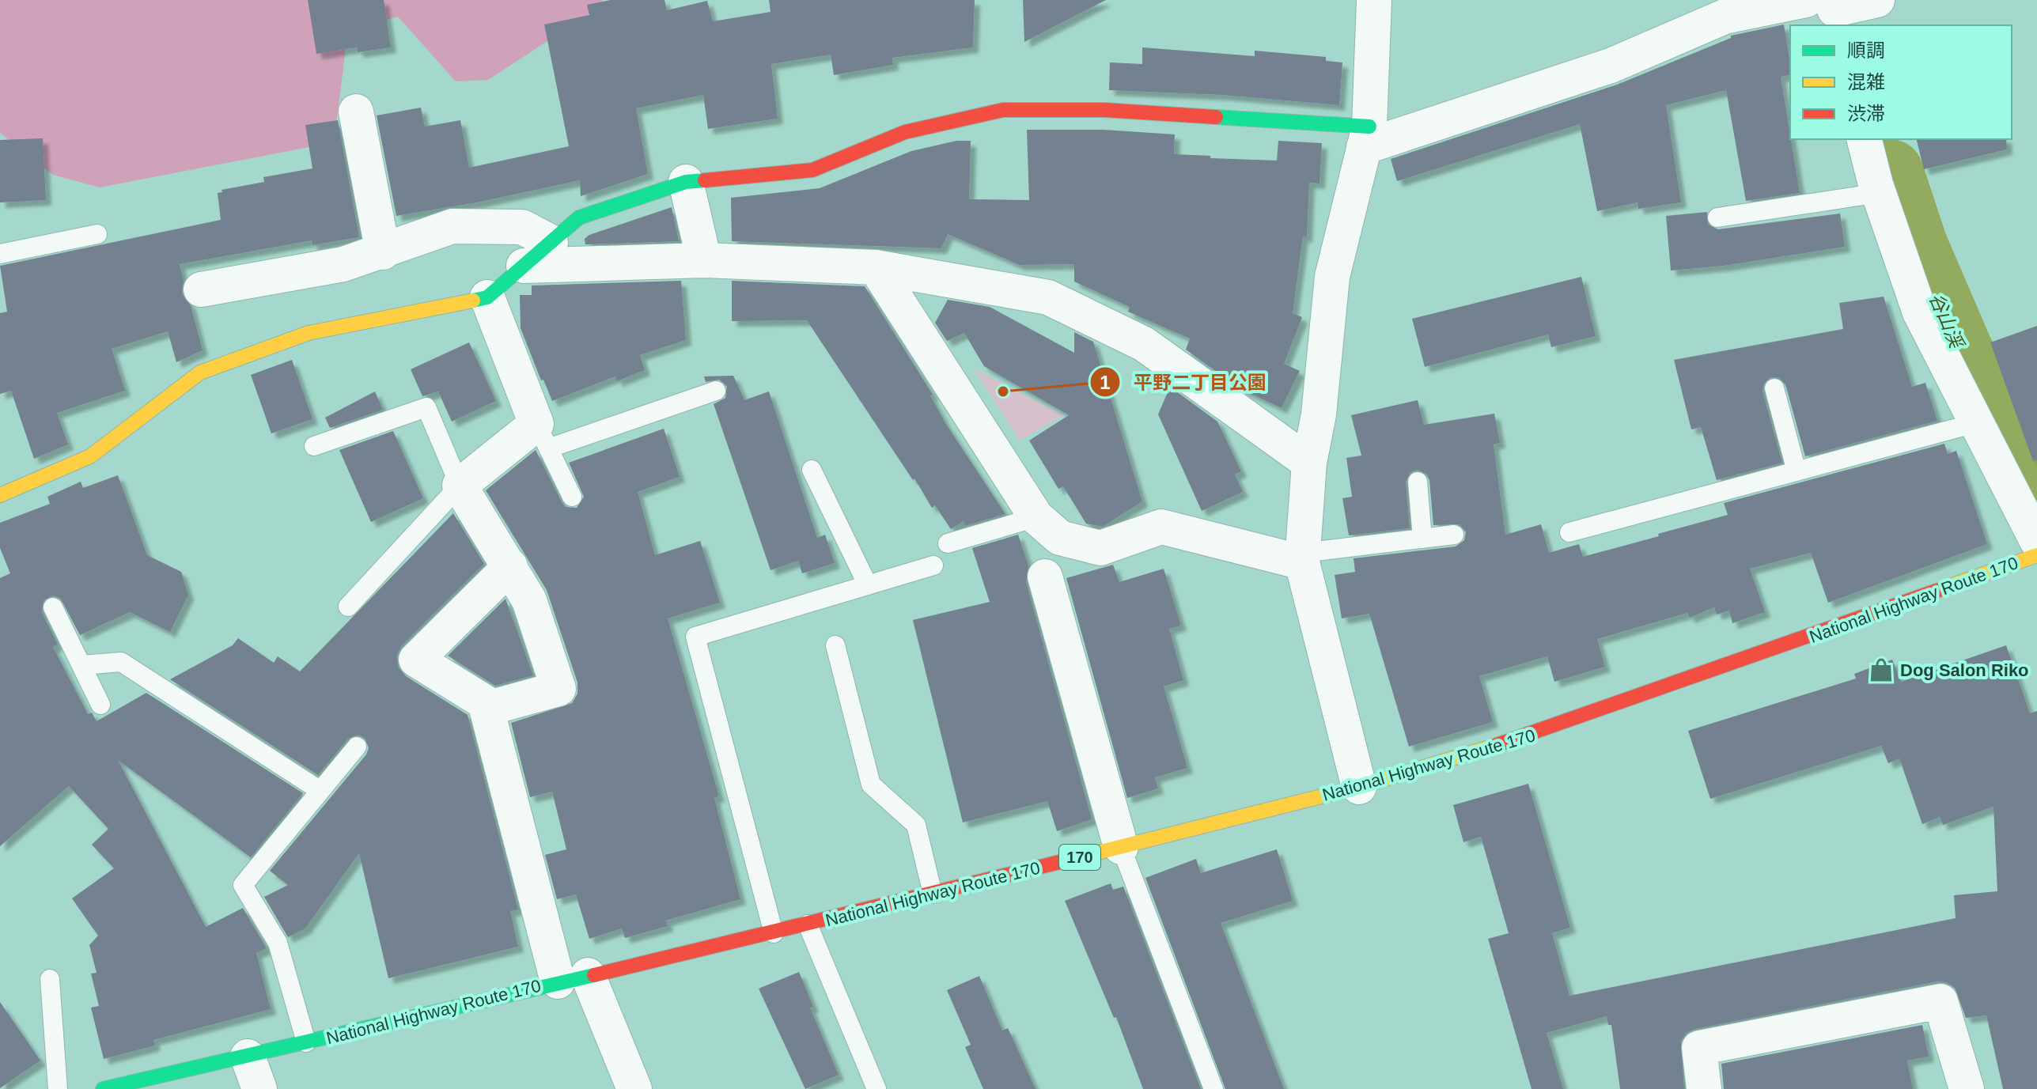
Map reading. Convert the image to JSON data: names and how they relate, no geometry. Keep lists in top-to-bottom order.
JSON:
{
  "streets": {
    "main road": ["National Highway Route 170", "170"]
  },
  "water": ["谷山渓"],
  "places": {
    "other": ["平野二丁目公園"],
    "shop": ["Dog Salon Riko"]
  },
  "legend": ["順調", "混雑", "渋滞"]
}
